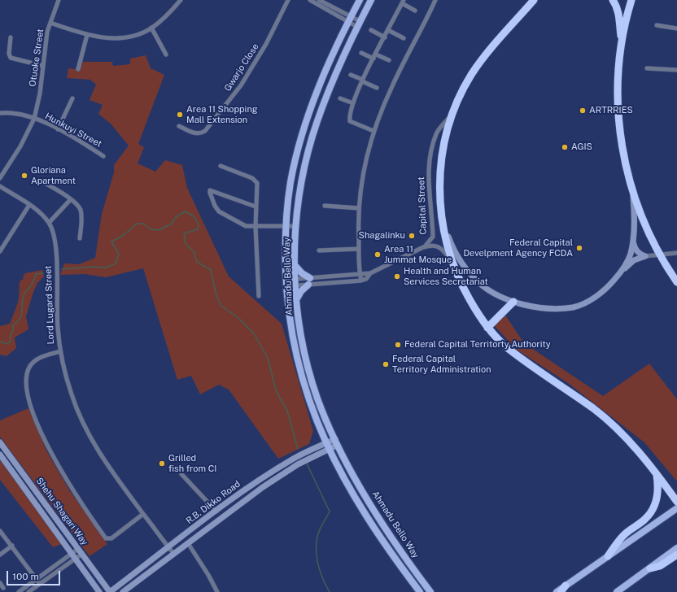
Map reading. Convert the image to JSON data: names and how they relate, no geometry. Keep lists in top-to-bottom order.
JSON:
{
  "streets": {
    "main road": ["Ahmadu Bello Way"],
    "street": [
      "Otuoke Street",
      "Gwarjo Close",
      "Hunkuyi Street",
      "Capital Street",
      "Lord Lugard Street",
      "R.B. Dikko Road",
      "Shehu Shagari Way"
    ]
  },
  "crossings": [
    ["Otuoke Street", "Hunkuyi Street"],
    ["Capital Street", "Ahmadu Bello Way"],
    ["Ahmadu Bello Way", "R.B. Dikko Road"],
    ["Lord Lugard Street", "R.B. Dikko Road"],
    ["R.B. Dikko Road", "Shehu Shagari Way"]
  ],
  "places": [
    "ARTRRIES",
    "Area 11 Shopping Mall Extension",
    "AGIS",
    "Gloriana Apartment",
    "Shagalinku",
    "Federal Capital Develpment Agency FCDA",
    "Area 11 Jummat Mosque",
    "Health and Human Services Secretariat",
    "Federal Capital Territorty Authority",
    "Federal Capital Territory Administration",
    "Grilled fish from CI"
  ],
  "scale_bar": "100 m"
}
